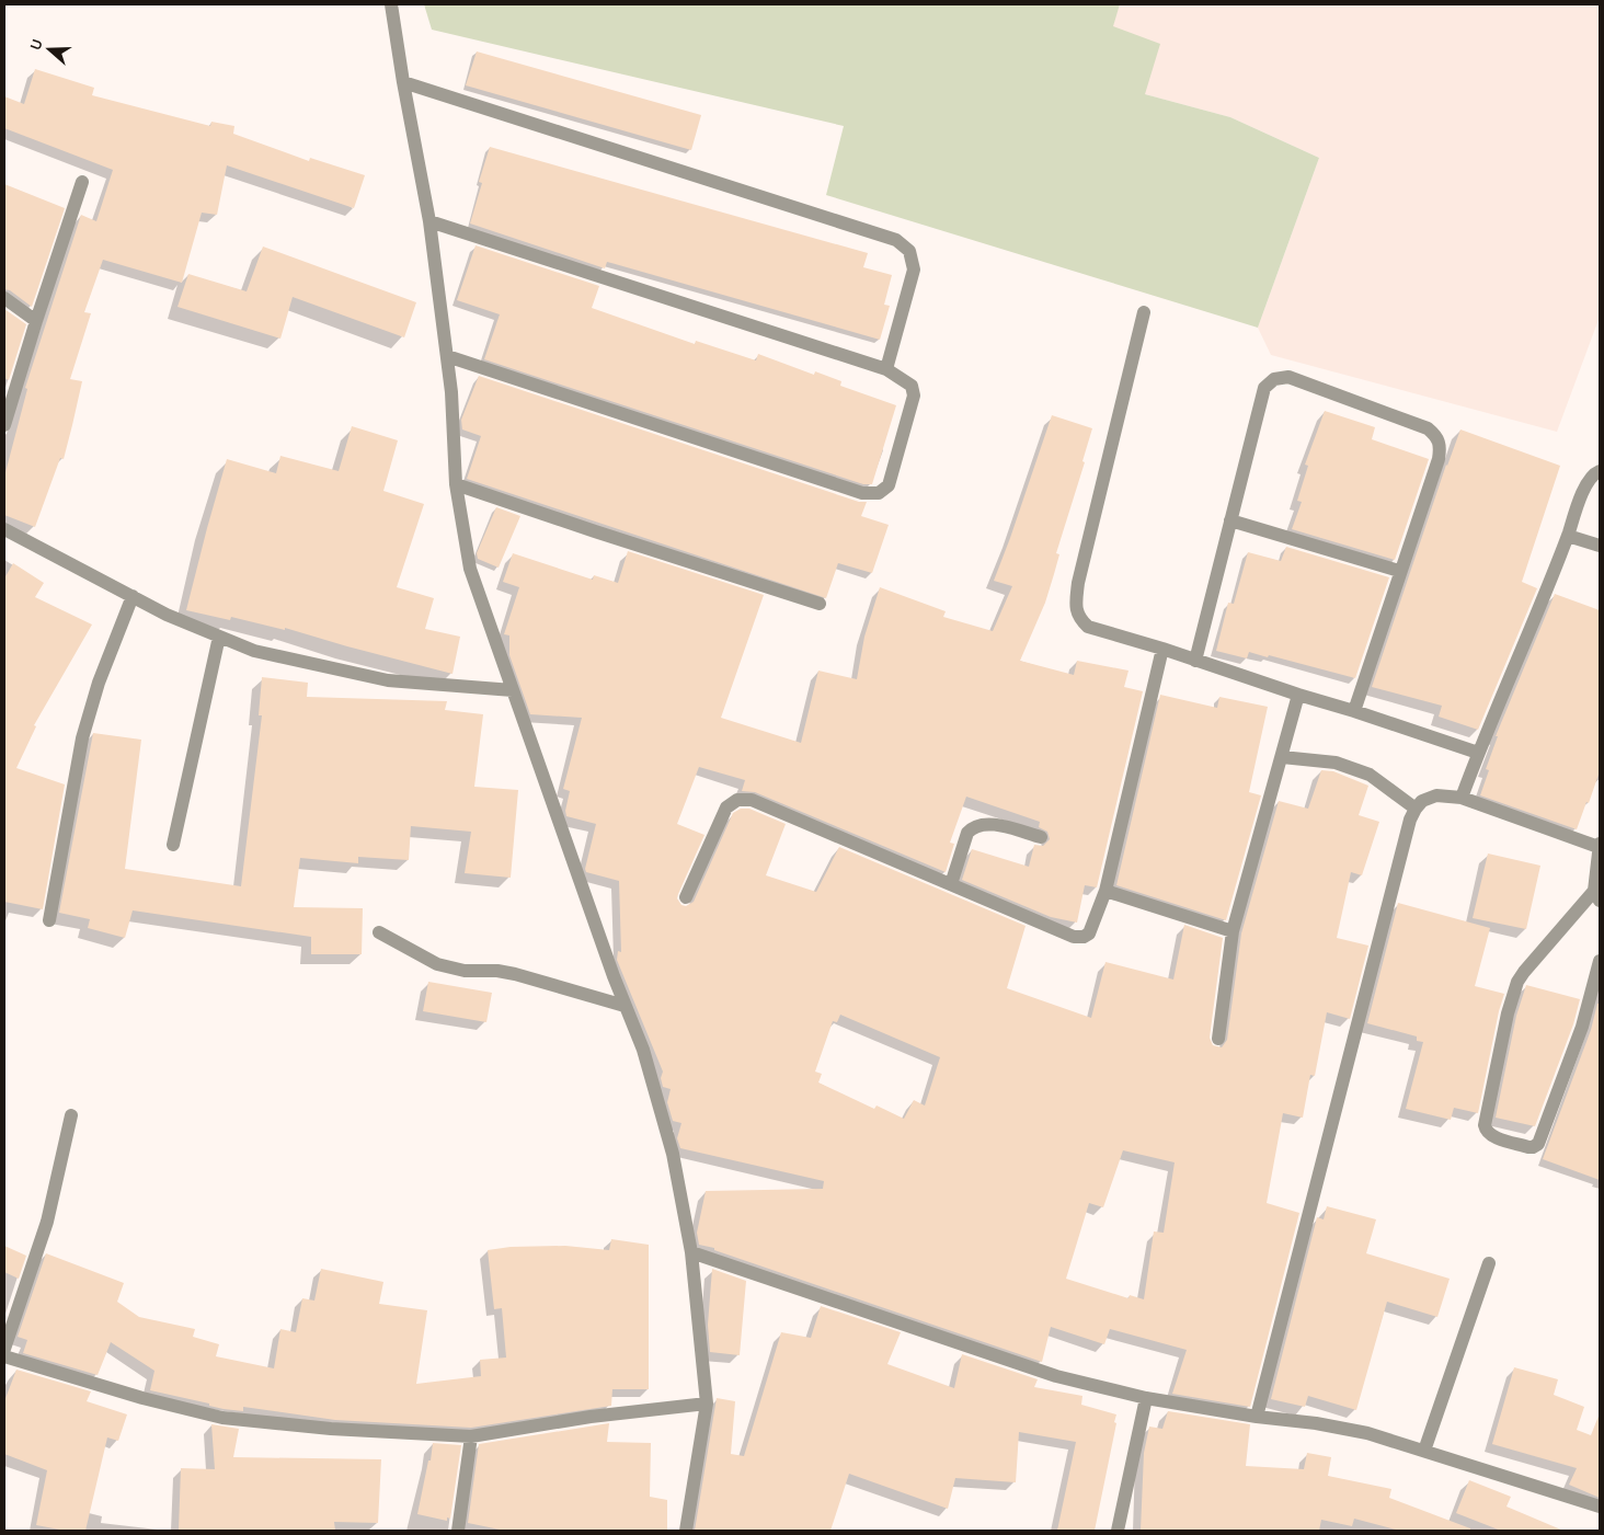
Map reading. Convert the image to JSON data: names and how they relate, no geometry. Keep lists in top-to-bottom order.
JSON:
{
  "north": "left"
}
